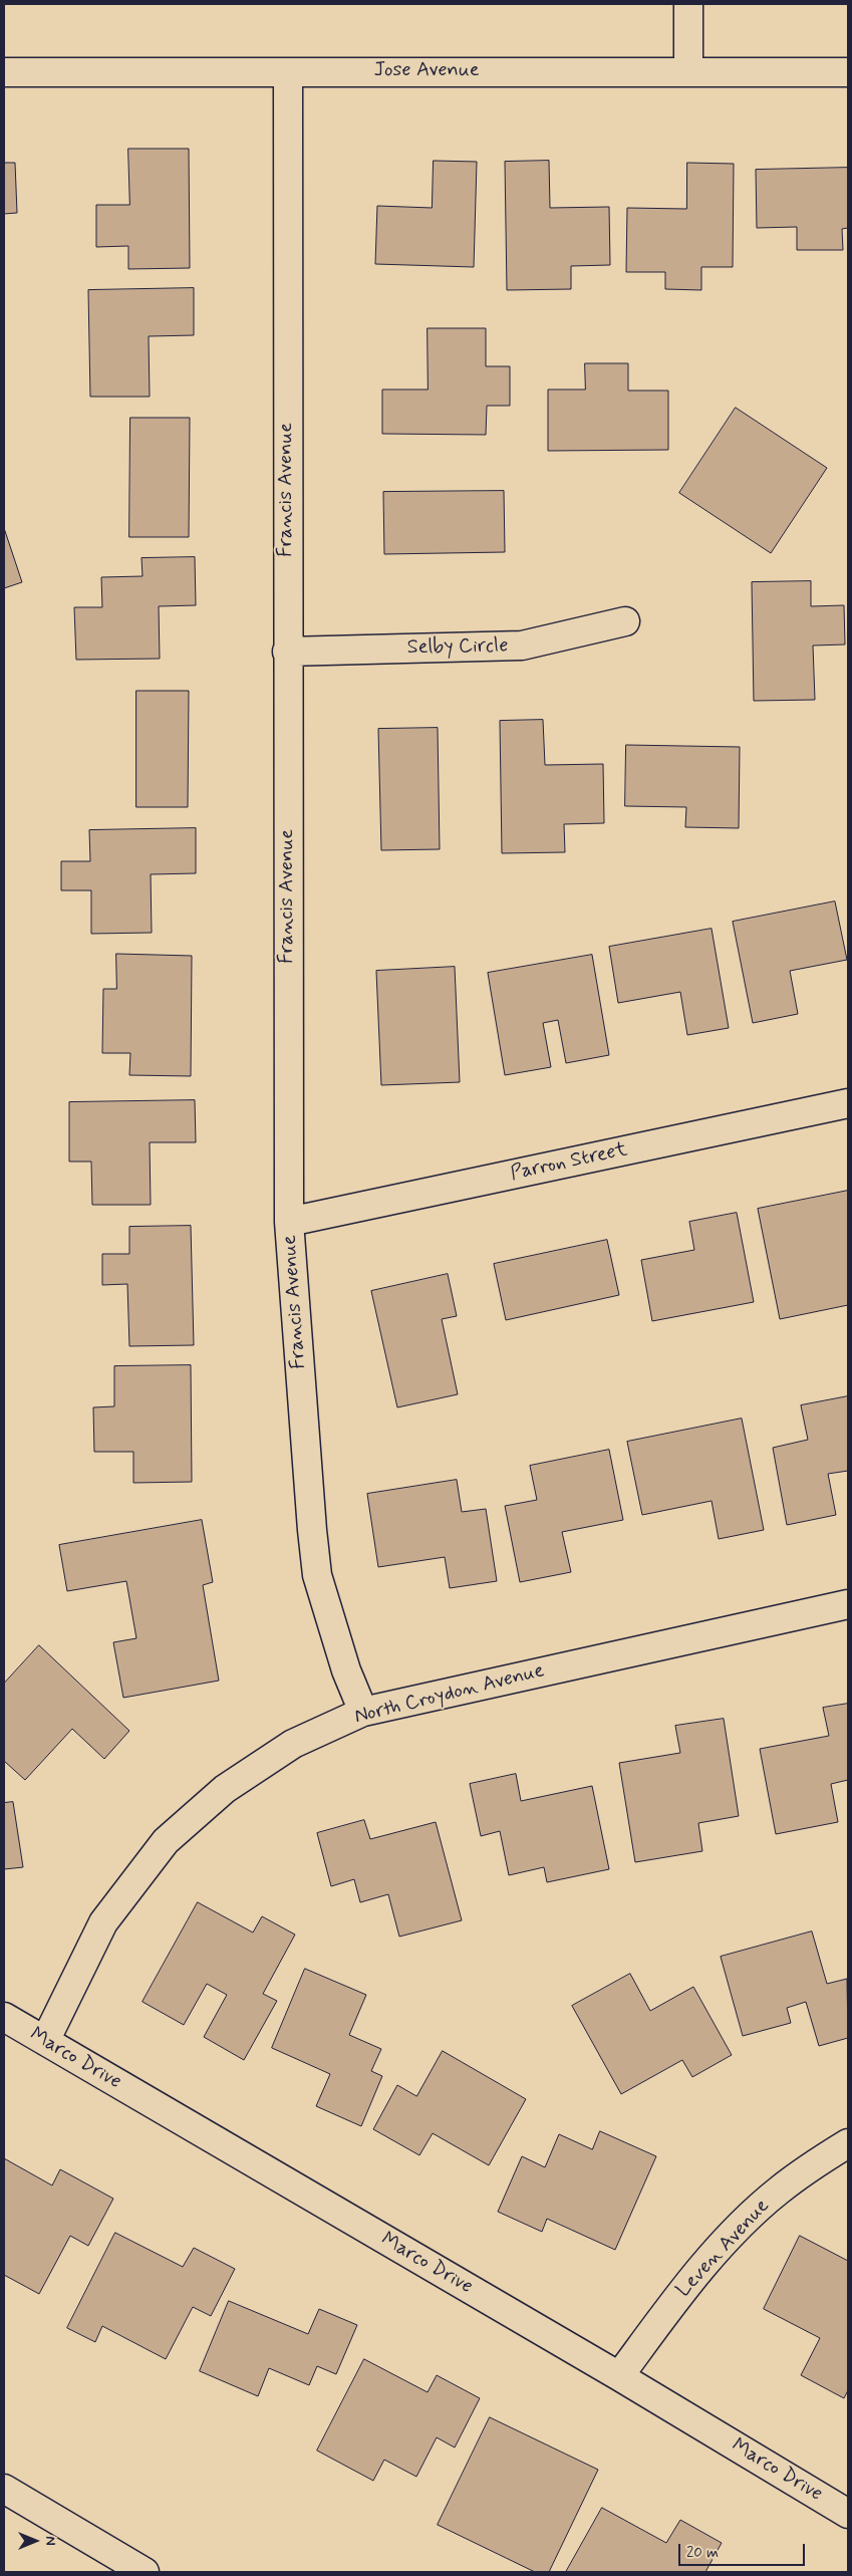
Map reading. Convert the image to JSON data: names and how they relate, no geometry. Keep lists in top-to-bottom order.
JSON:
{
  "streets": {
    "street": [
      "Jose Avenue",
      "Francis Avenue",
      "Selby Circle",
      "Parron Street",
      "North Croydon Avenue",
      "Marco Drive",
      "Leven Avenue"
    ]
  },
  "crossings": [
    ["Jose Avenue", "Francis Avenue"],
    ["Francis Avenue", "Selby Circle"],
    ["Francis Avenue", "Parron Street"],
    ["Francis Avenue", "North Croydon Avenue"],
    ["North Croydon Avenue", "Marco Drive"],
    ["Marco Drive", "Leven Avenue"]
  ],
  "scale_bar": "20 m",
  "north": "right"
}
